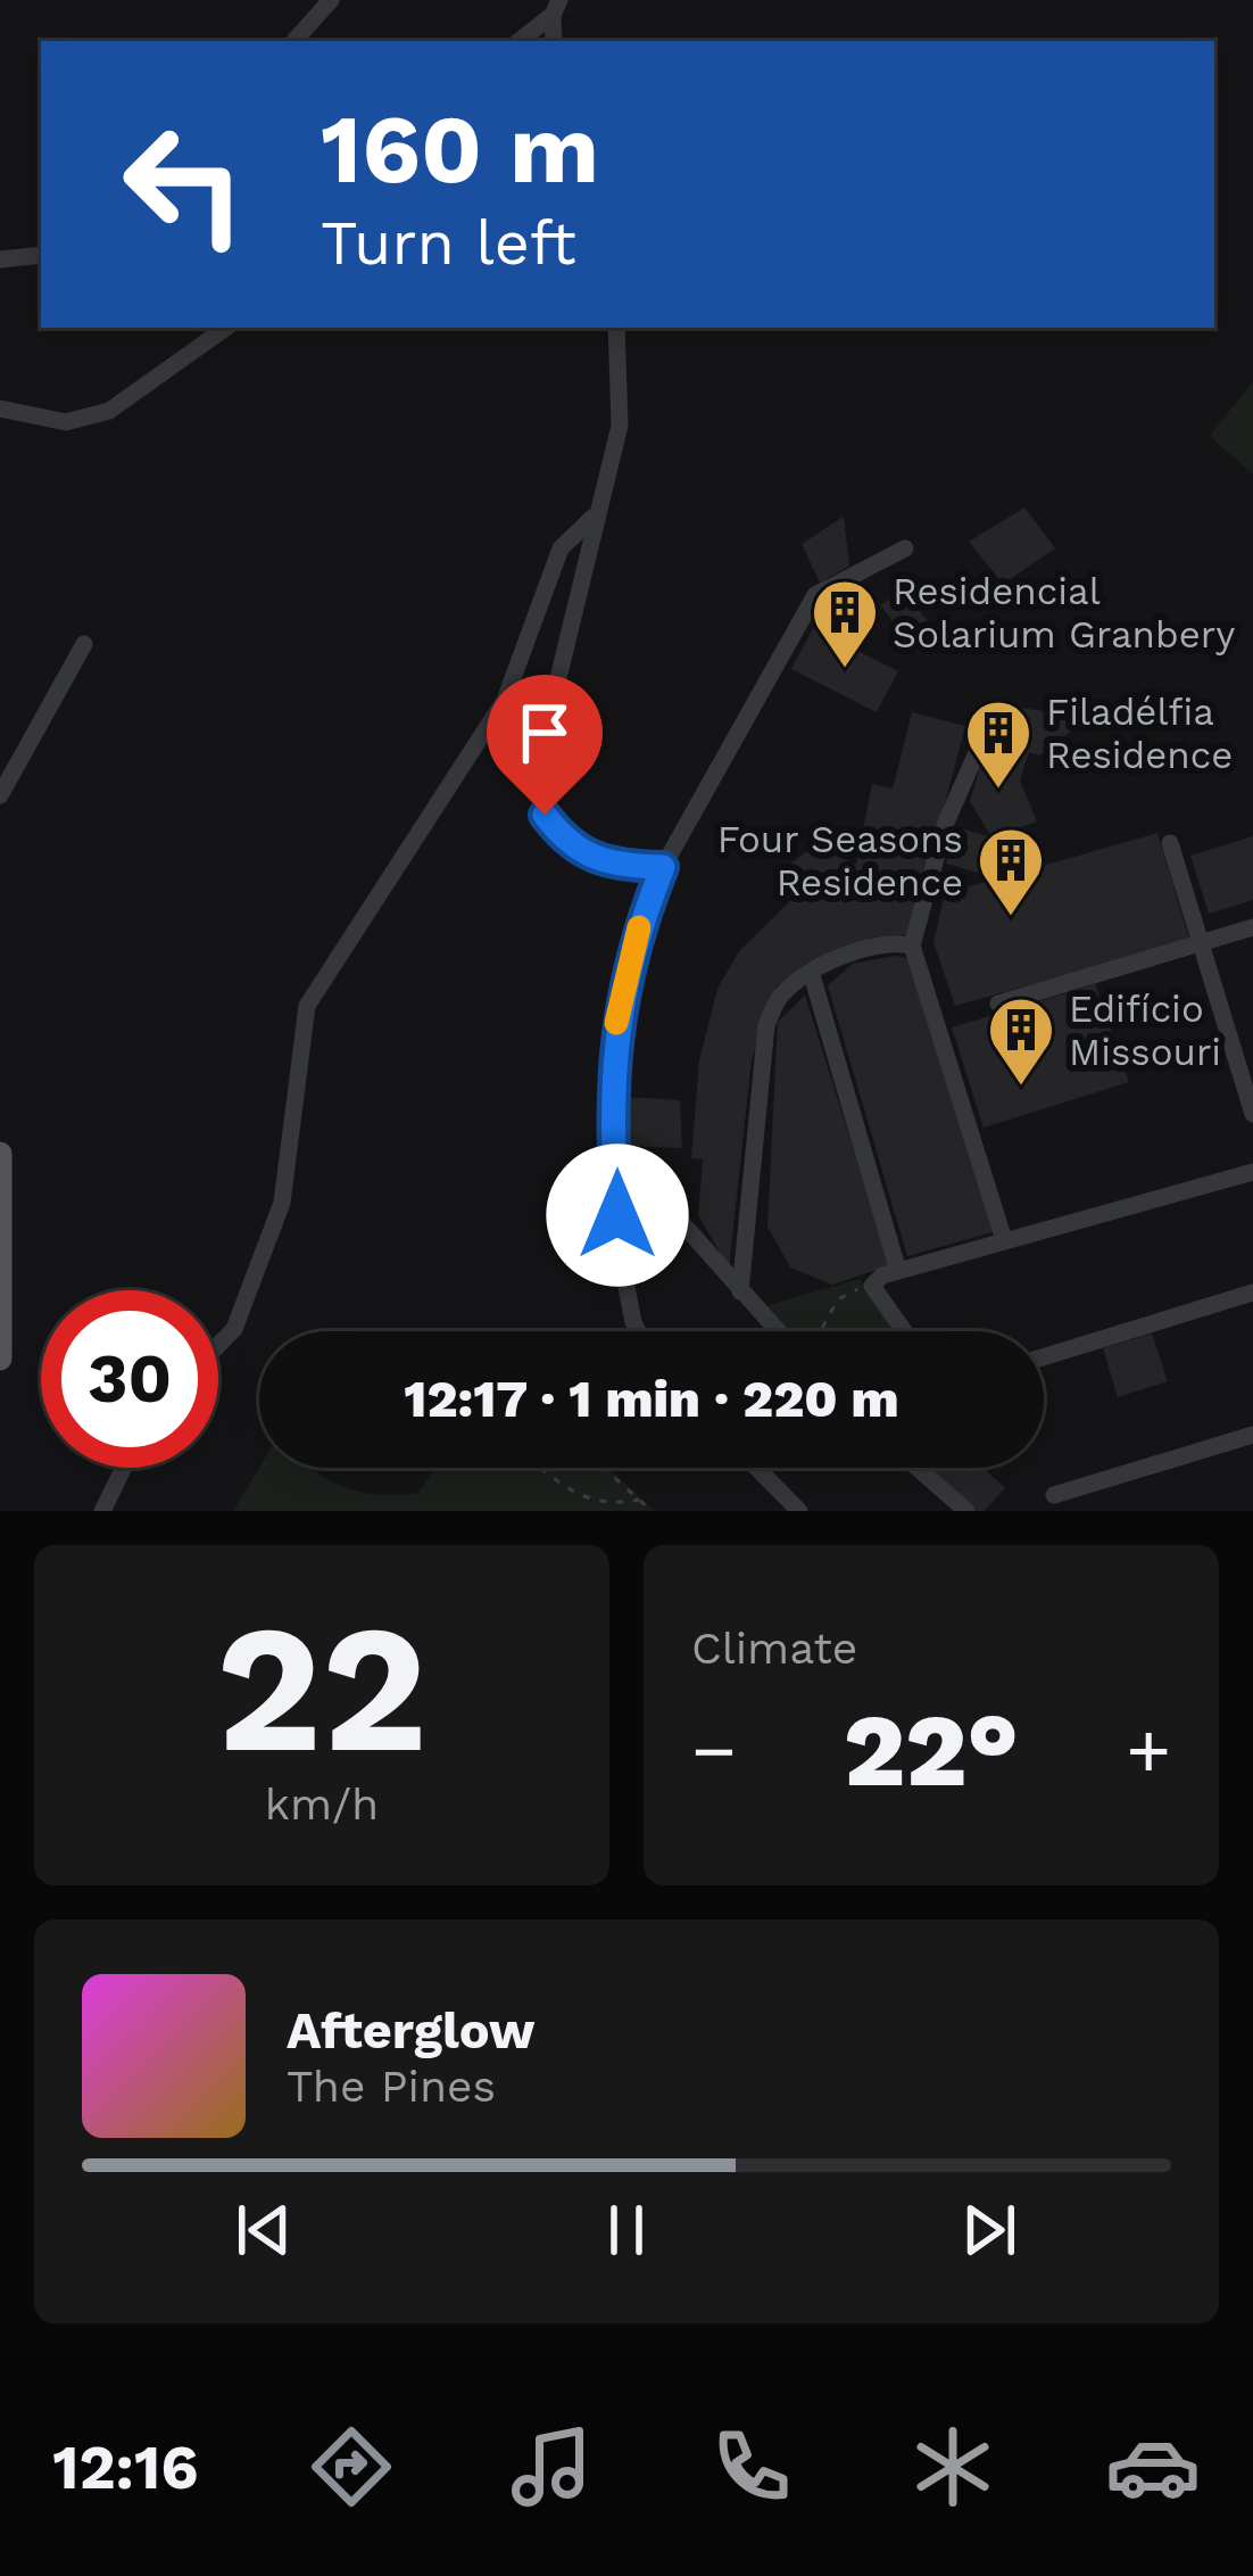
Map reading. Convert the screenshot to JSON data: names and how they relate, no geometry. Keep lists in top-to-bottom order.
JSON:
{
  "places": {
    "building": [
      "Residencial Solarium Granbery",
      "Filadélfia Residence",
      "Four Seasons Residence",
      "Edifício Missouri"
    ]
  },
  "page": {
    "turn": ["160 m", "Turn left"],
    "limit": "30",
    "trip": "12:17 · 1 min · 220 m",
    "tile": [
      ["22", "km/h"],
      "Climate"
    ],
    "heat": ["−", "22°", "+"],
    "song": ["Afterglow", "The Pines"],
    "tabs": "12:16"
  }
}
